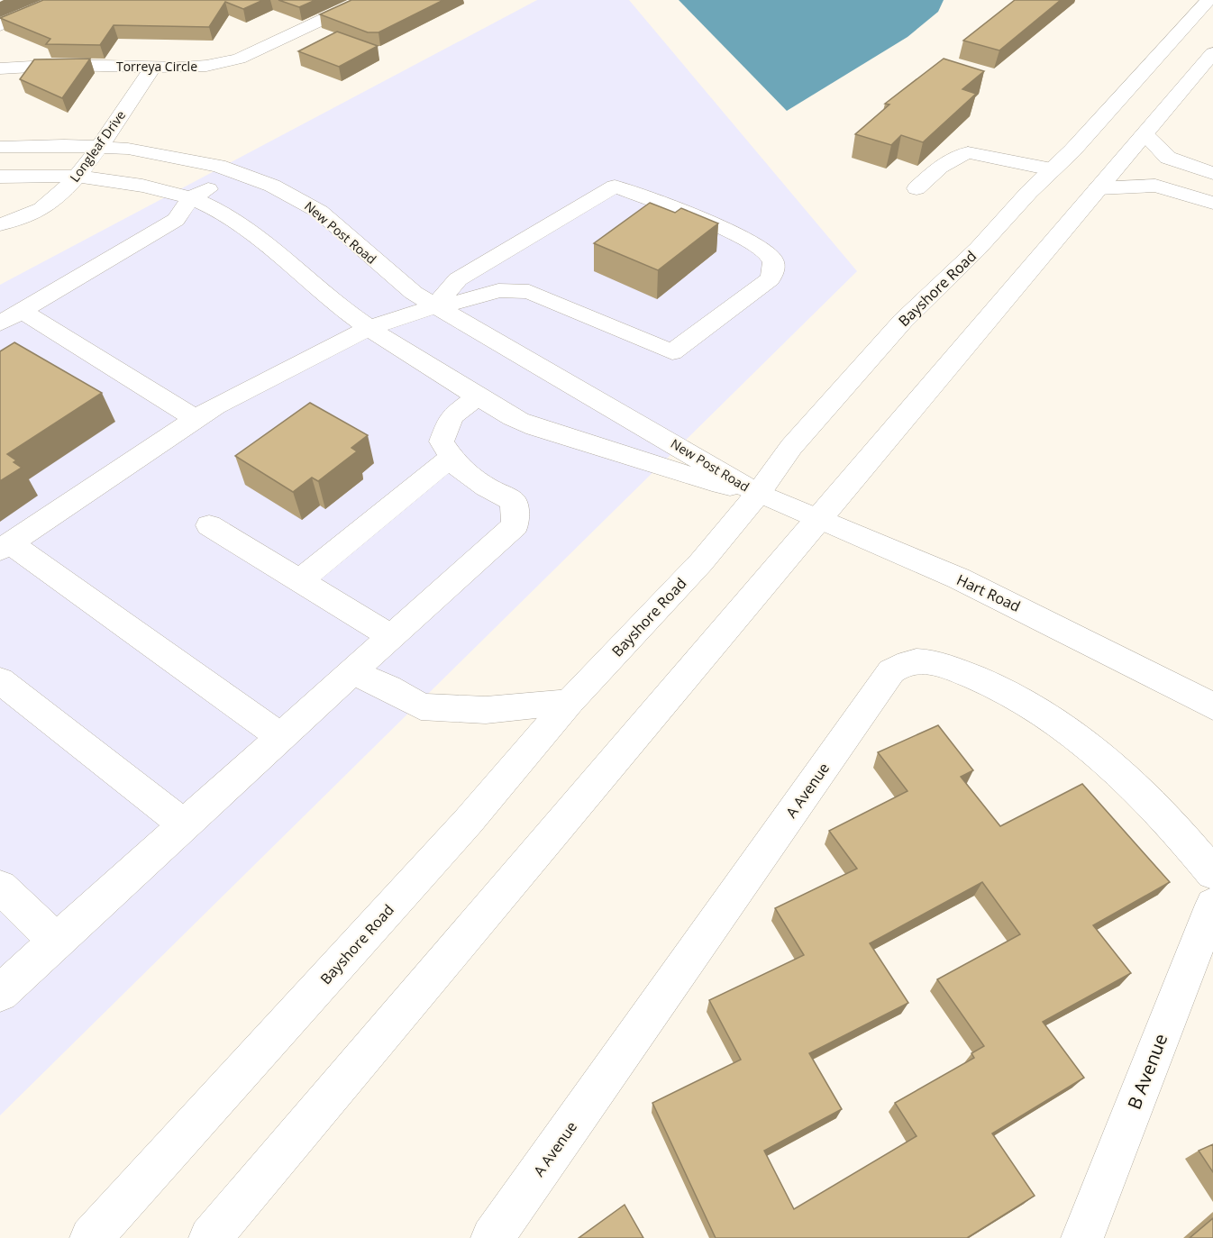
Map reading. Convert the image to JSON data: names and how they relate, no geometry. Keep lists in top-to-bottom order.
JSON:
{
  "streets": {
    "street": [
      "Torreya Circle",
      "Longleaf Drive",
      "New Post Road",
      "Bayshore Road",
      "Hart Road",
      "A Avenue",
      "B Avenue"
    ]
  },
  "crossings": [
    ["Torreya Circle", "Longleaf Drive"],
    ["Longleaf Drive", "New Post Road"],
    ["New Post Road", "Bayshore Road"],
    ["New Post Road", "Hart Road"],
    ["Bayshore Road", "Hart Road"]
  ]
}
